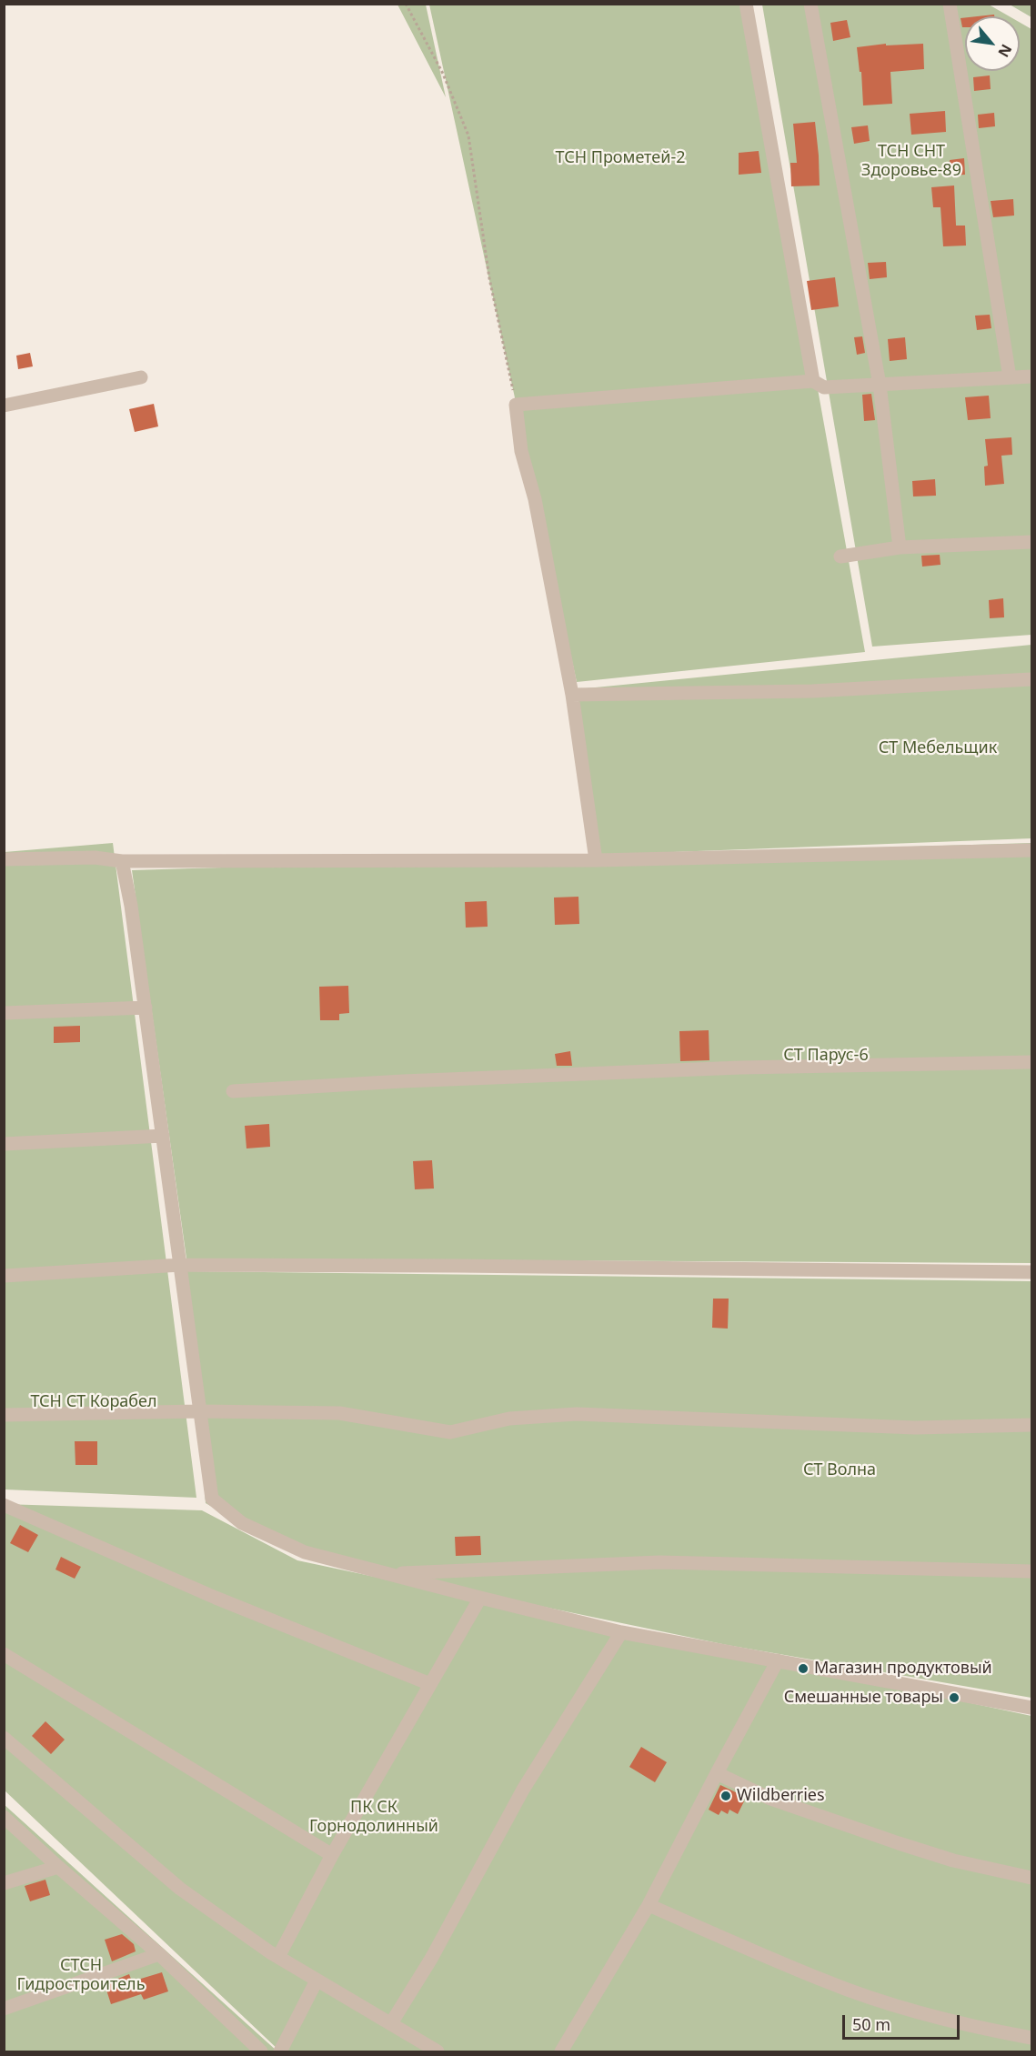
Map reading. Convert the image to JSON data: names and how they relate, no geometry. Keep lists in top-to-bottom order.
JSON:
{
  "parks": [
    "ТСН СНТ Здоровье-89",
    "ТСН Прометей-2",
    "СТ Мебельщик",
    "СТ Парус-6",
    "ТСН СТ Корабел",
    "СТ Волна",
    "ПК СК Горнодолинный",
    "СТСН Гидростроитель"
  ],
  "places": ["Магазин продуктовый", "Смешанные товары", "Wildberries"],
  "scale_bar": "50 m",
  "north": "bottom right"
}
